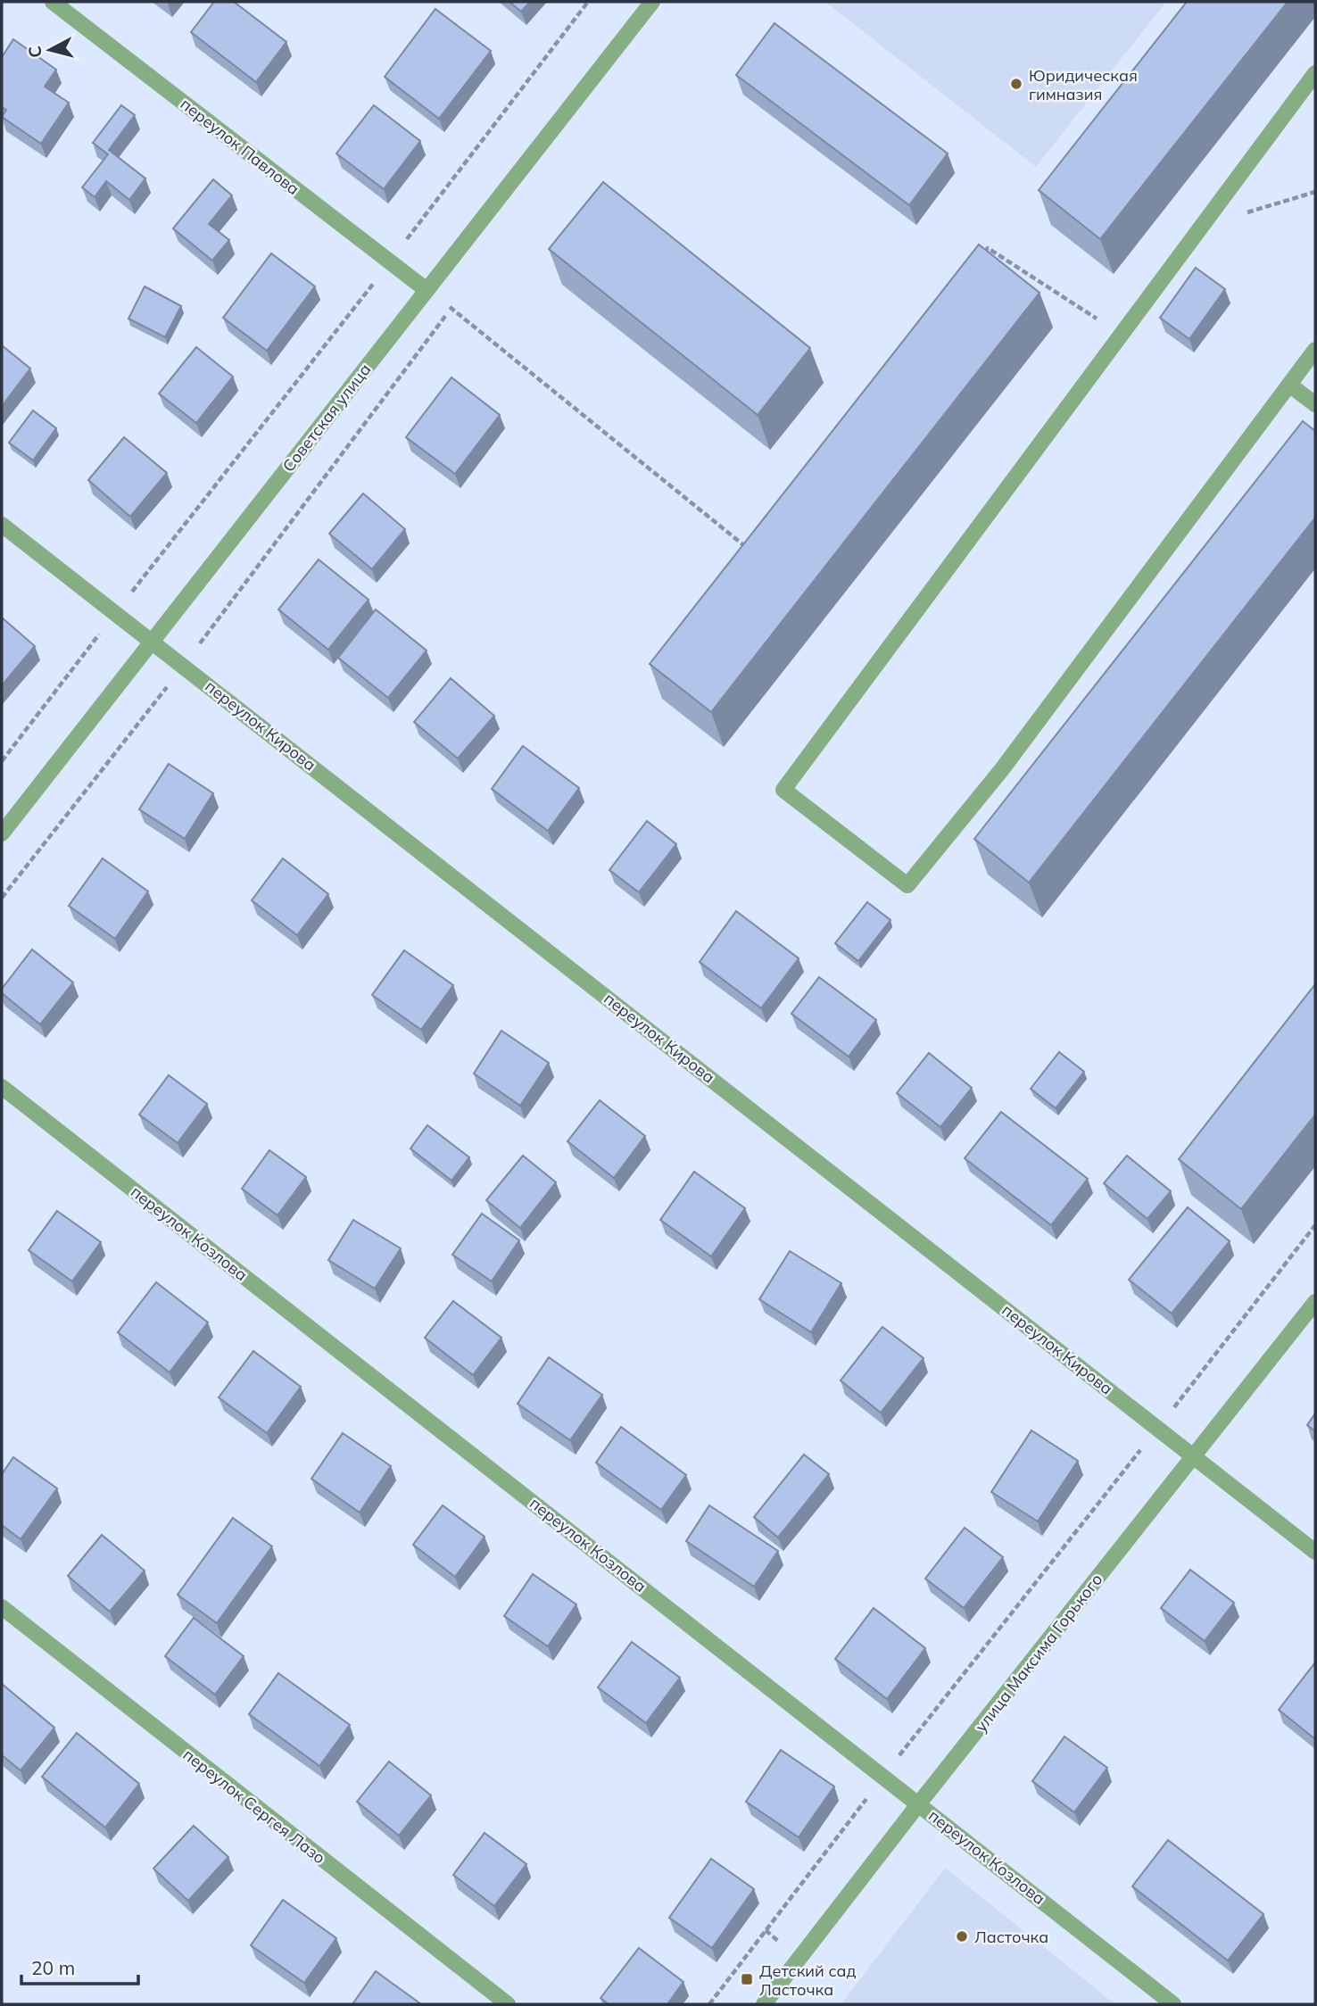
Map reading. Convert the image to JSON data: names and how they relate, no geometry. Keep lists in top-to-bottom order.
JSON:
{
  "streets": {
    "street": [
      "переулок Павлова",
      "Советская улица",
      "переулок Кирова",
      "переулок Козлова",
      "улица Максима Горького",
      "переулок Сергея Лазо"
    ]
  },
  "crossings": [
    ["переулок Павлова", "Советская улица"],
    ["Советская улица", "переулок Кирова"],
    ["переулок Кирова", "улица Максима Горького"],
    ["переулок Козлова", "улица Максима Горького"]
  ],
  "places": {
    "other": ["Юридическая гимназия", "Ласточка"],
    "transit": ["Детский сад Ласточка"]
  },
  "scale_bar": "20 m",
  "north": "left"
}
